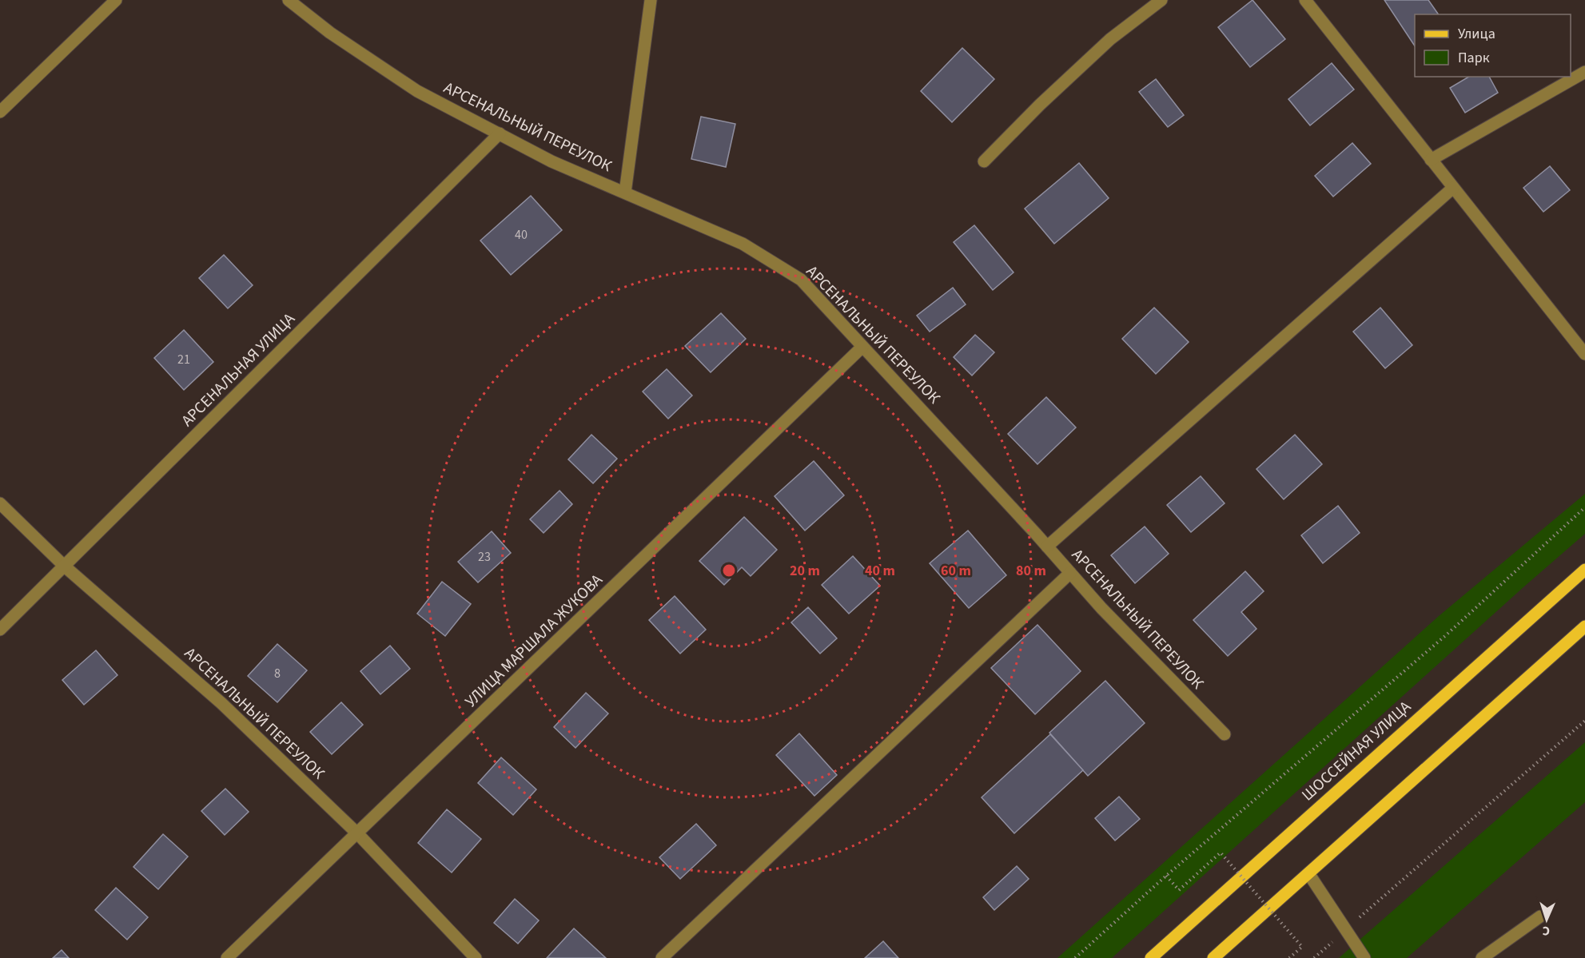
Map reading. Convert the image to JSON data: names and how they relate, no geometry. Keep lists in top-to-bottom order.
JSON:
{
  "streets": {
    "main road": ["ШОССЕЙНАЯ УЛИЦА"],
    "street": ["АРСЕНАЛЬНЫЙ ПЕРЕУЛОК", "АРСЕНАЛЬНАЯ УЛИЦА", "УЛИЦА МАРШАЛА ЖУКОВА"]
  },
  "crossings": [
    ["АРСЕНАЛЬНЫЙ ПЕРЕУЛОК", "АРСЕНАЛЬНАЯ УЛИЦА"],
    ["АРСЕНАЛЬНЫЙ ПЕРЕУЛОК", "УЛИЦА МАРШАЛА ЖУКОВА"]
  ],
  "house_numbers": [
    "40",
    "21",
    "23",
    "8"
  ],
  "legend": ["Улица", "Парк"],
  "north": "bottom",
  "rings": [
    "20 m",
    "40 m",
    "60 m",
    "80 m"
  ]
}
